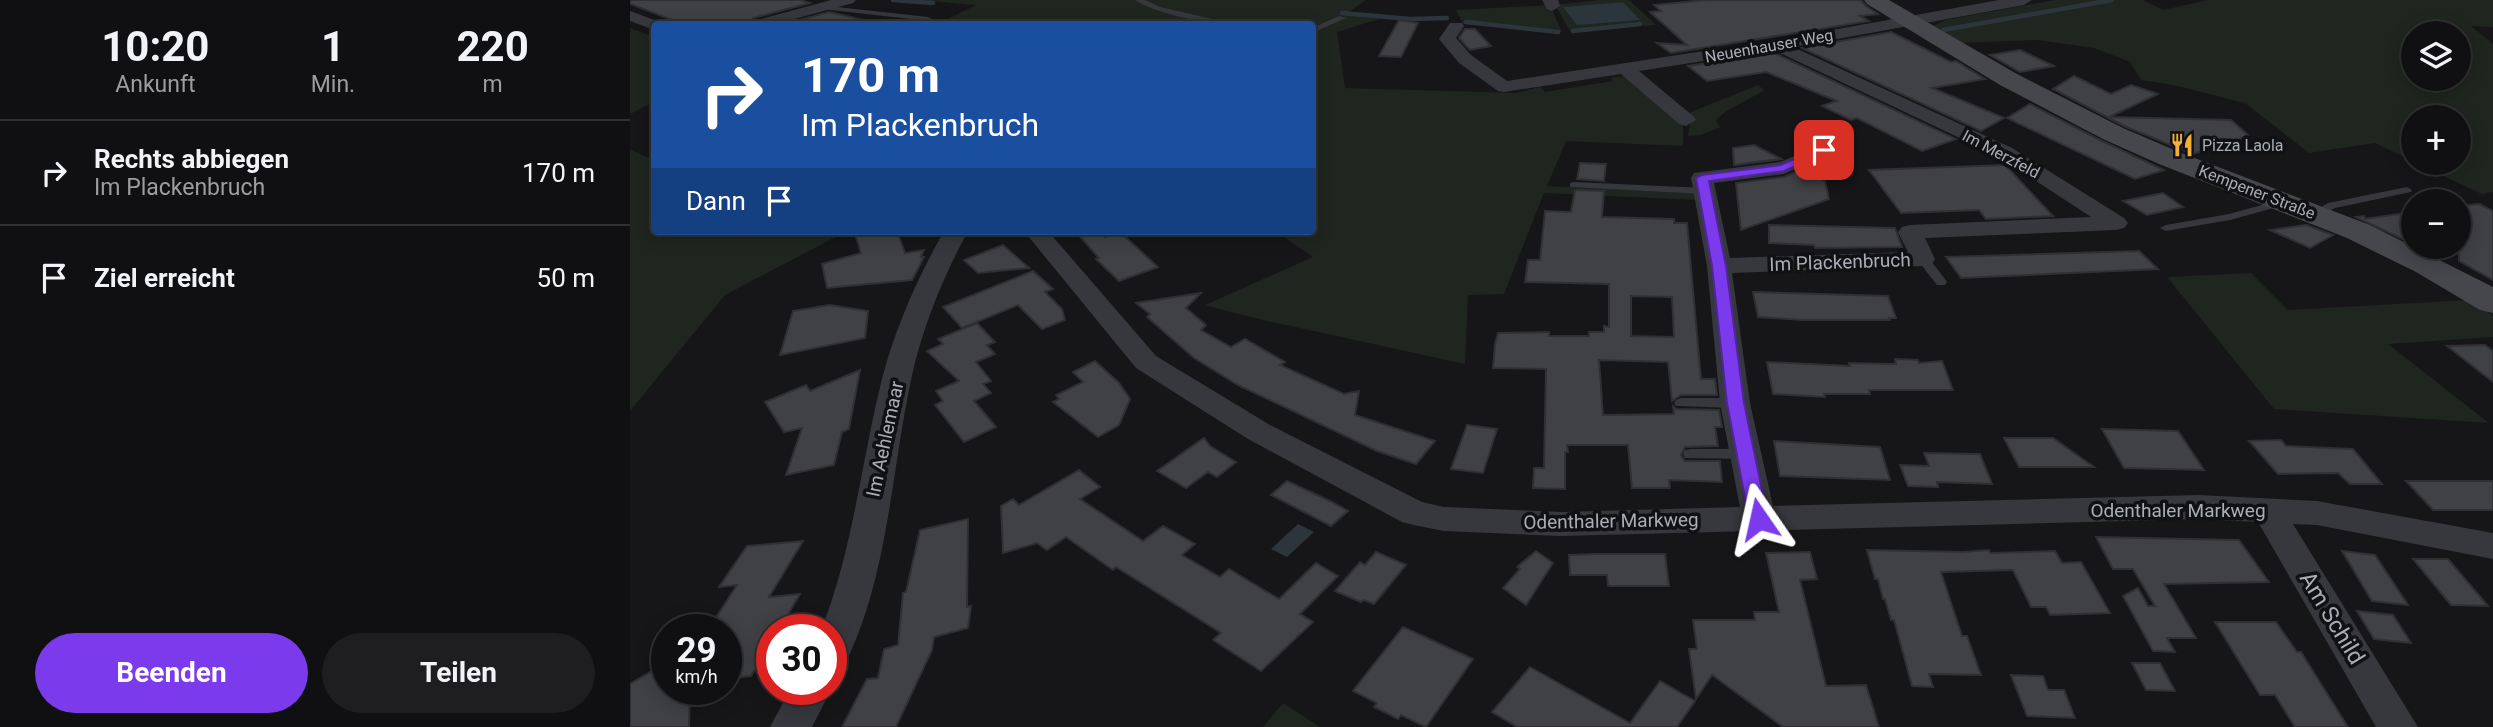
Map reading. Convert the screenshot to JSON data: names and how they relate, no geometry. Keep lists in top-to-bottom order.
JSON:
{
  "streets": {
    "main road": ["Kempener Straße"],
    "street": [
      "Neuenhauser Weg",
      "Im Merzfeld",
      "Im Plackenbruch",
      "Im Aehlemaar",
      "Odenthaler Markweg",
      "Am Schild"
    ]
  },
  "crossings": [
    ["Neuenhauser Weg", "Im Merzfeld"],
    ["Neuenhauser Weg", "Kempener Straße"],
    ["Im Merzfeld", "Im Plackenbruch"],
    ["Odenthaler Markweg", "Am Schild"]
  ],
  "places": {
    "restaurant": ["Pizza Laola"]
  },
  "page": {
    "eta": [
      "10:20",
      "Ankunft",
      "1",
      "Min.",
      "220",
      "m"
    ],
    "map_buttons": ["+", "−"],
    "turn": ["170 m", "Im Plackenbruch"],
    "list": [
      {
        "name": "Rechts abbiegen",
        "note": "Im Plackenbruch",
        "value": "170 m"
      },
      {
        "name": "Ziel erreicht",
        "value": "50 m"
      }
    ],
    "then": "Dann",
    "speed": "29 km/h",
    "limit": "30",
    "buttons": ["Beenden", "Teilen"]
  }
}
